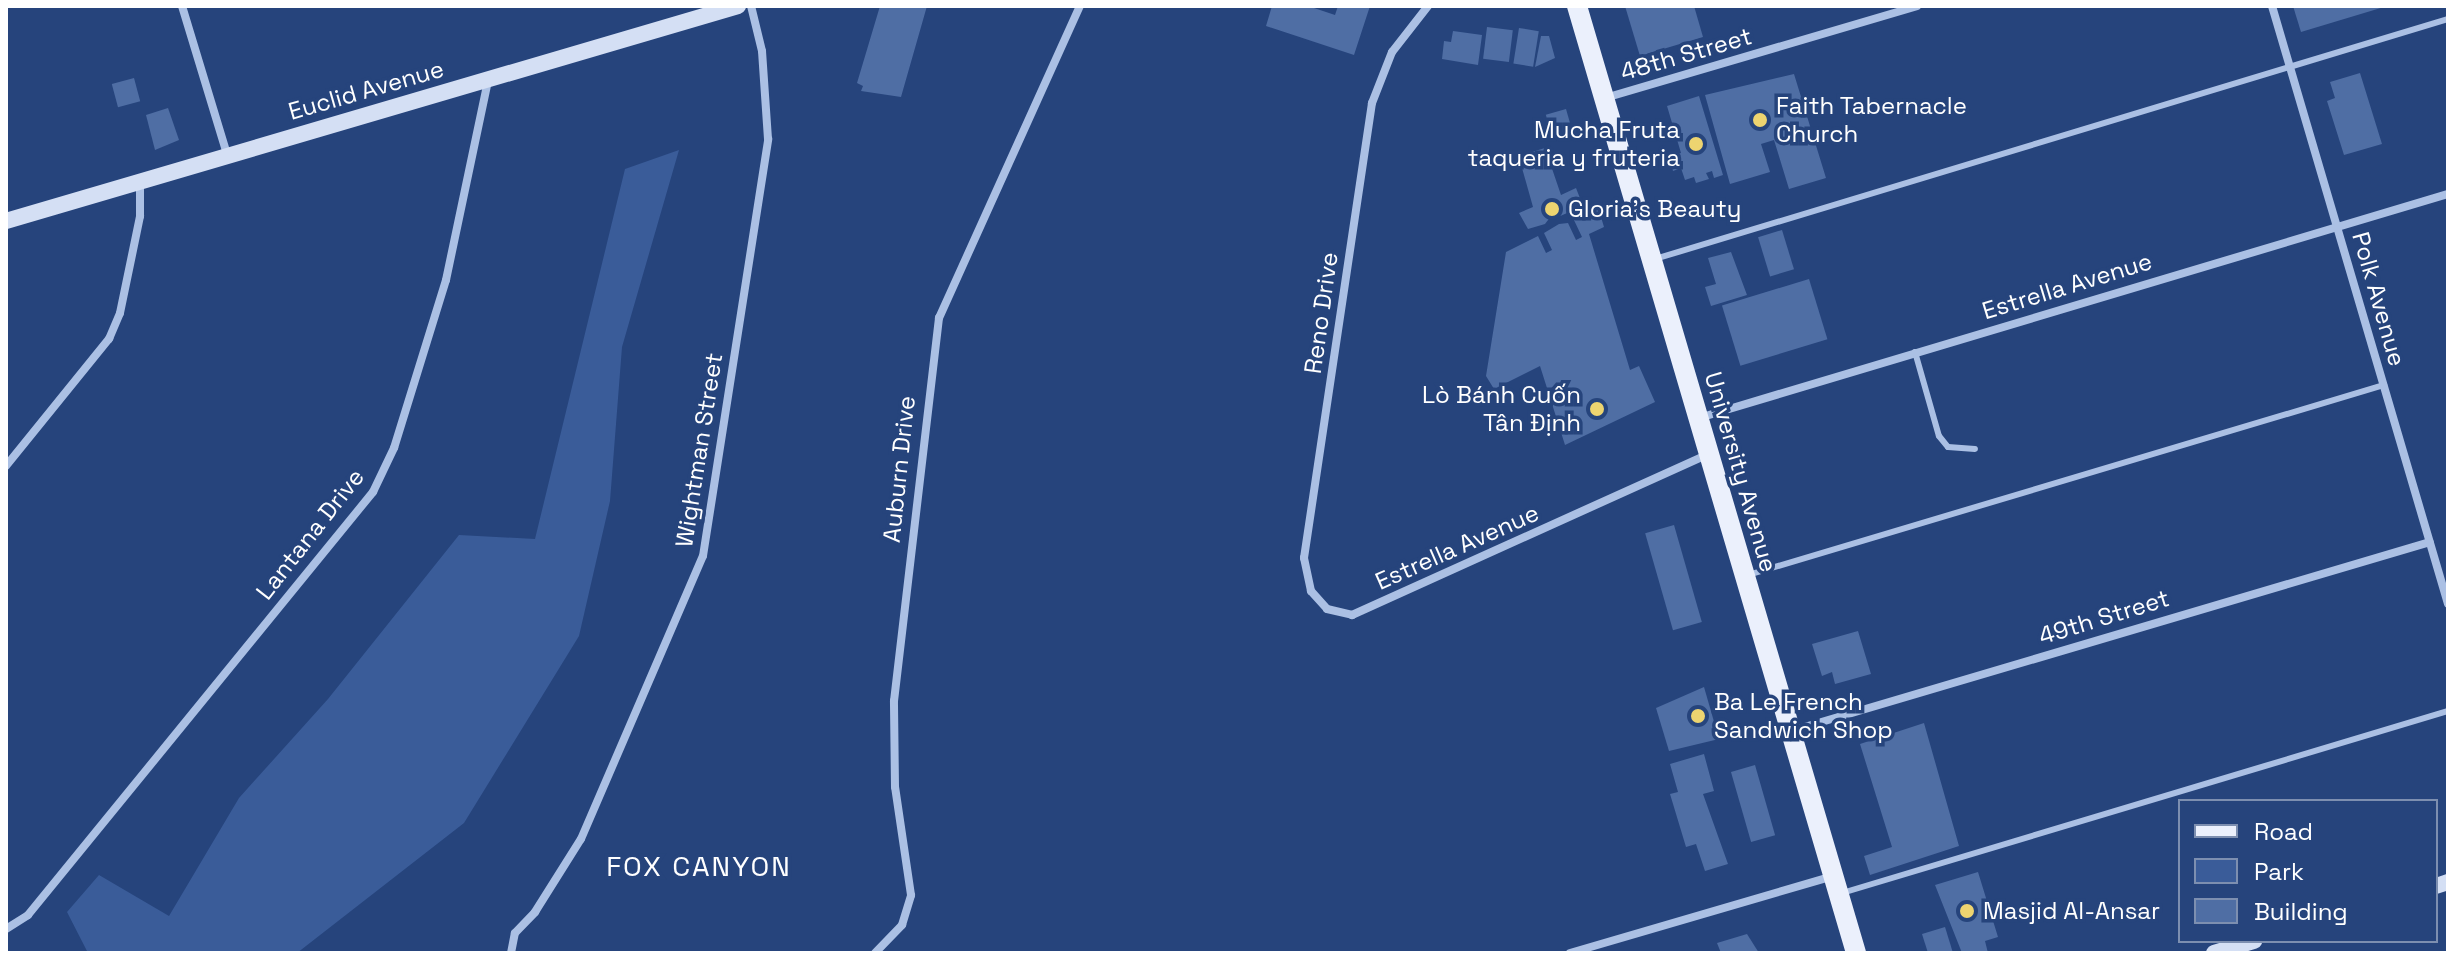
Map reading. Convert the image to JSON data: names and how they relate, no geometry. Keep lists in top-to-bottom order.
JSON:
{
  "streets": {
    "main road": ["Euclid Avenue", "University Avenue"],
    "street": [
      "48th Street",
      "Estrella Avenue",
      "Polk Avenue",
      "Reno Drive",
      "Wightman Street",
      "Auburn Drive",
      "Lantana Drive",
      "49th Street"
    ]
  },
  "crossings": [
    ["48th Street", "University Avenue"],
    ["Euclid Avenue", "Lantana Drive"],
    ["Estrella Avenue", "Polk Avenue"],
    ["Estrella Avenue", "Reno Drive"],
    ["Estrella Avenue", "University Avenue"],
    ["Polk Avenue", "49th Street"],
    ["University Avenue", "49th Street"]
  ],
  "districts": ["FOX CANYON"],
  "places": [
    "Faith Tabernacle Church",
    "Mucha Fruta taqueria y fruteria",
    "Gloria's Beauty",
    "Lò Bánh Cuốn Tân Định",
    "Ba Le French Sandwich Shop",
    "Masjid Al-Ansar"
  ],
  "legend": ["Road", "Park", "Building"]
}
